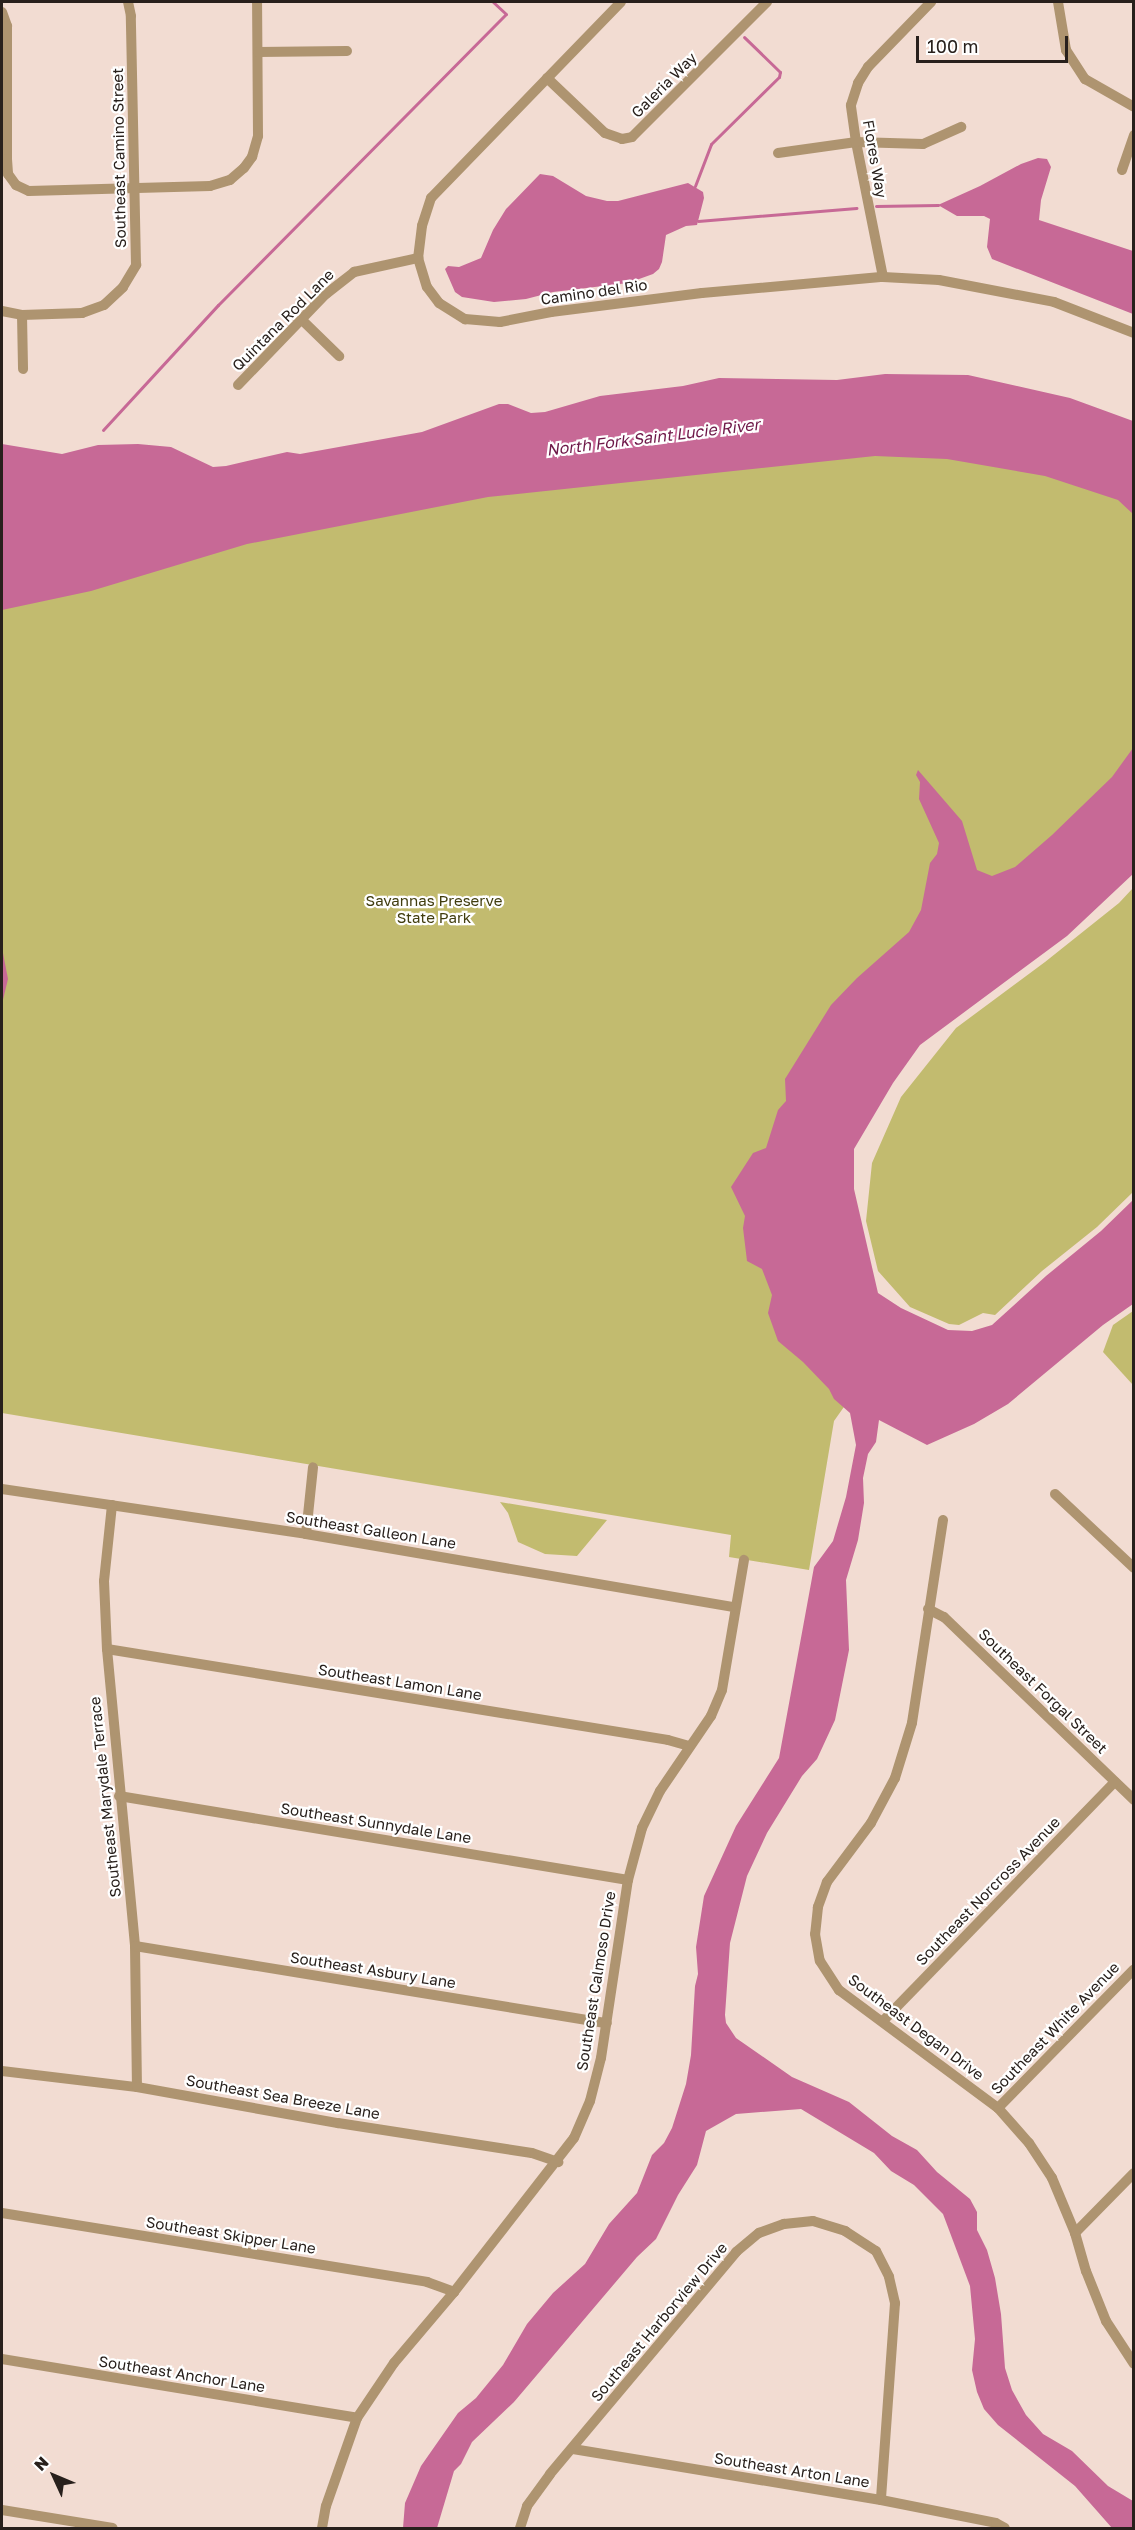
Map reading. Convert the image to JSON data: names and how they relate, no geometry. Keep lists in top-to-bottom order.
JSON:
{
  "streets": {
    "street": [
      "Galeria Way",
      "Southeast Camino Street",
      "Flores Way",
      "Camino del Rio",
      "Quintana Rod Lane",
      "Southeast Galleon Lane",
      "Southeast Lamon Lane",
      "Southeast Forgal Street",
      "Southeast Marydale Terrace",
      "Southeast Sunnydale Lane",
      "Southeast Norcross Avenue",
      "Southeast Asbury Lane",
      "Southeast Calmoso Drive",
      "Southeast Degan Drive",
      "Southeast White Avenue",
      "Southeast Sea Breeze Lane",
      "Southeast Skipper Lane",
      "Southeast Harborview Drive",
      "Southeast Anchor Lane",
      "Southeast Arton Lane"
    ]
  },
  "crossings": [
    ["Galeria Way", "Camino del Rio"],
    ["Flores Way", "Camino del Rio"],
    ["Camino del Rio", "Quintana Rod Lane"],
    ["Southeast Galleon Lane", "Southeast Marydale Terrace"],
    ["Southeast Galleon Lane", "Southeast Calmoso Drive"],
    ["Southeast Lamon Lane", "Southeast Marydale Terrace"],
    ["Southeast Lamon Lane", "Southeast Calmoso Drive"],
    ["Southeast Forgal Street", "Southeast Norcross Avenue"],
    ["Southeast Forgal Street", "Southeast Degan Drive"],
    ["Southeast Marydale Terrace", "Southeast Sunnydale Lane"],
    ["Southeast Marydale Terrace", "Southeast Asbury Lane"],
    ["Southeast Marydale Terrace", "Southeast Sea Breeze Lane"],
    ["Southeast Sunnydale Lane", "Southeast Calmoso Drive"],
    ["Southeast Norcross Avenue", "Southeast Degan Drive"],
    ["Southeast Asbury Lane", "Southeast Calmoso Drive"],
    ["Southeast Calmoso Drive", "Southeast Sea Breeze Lane"],
    ["Southeast Calmoso Drive", "Southeast Skipper Lane"],
    ["Southeast Calmoso Drive", "Southeast Anchor Lane"],
    ["Southeast Degan Drive", "Southeast White Avenue"],
    ["Southeast Harborview Drive", "Southeast Arton Lane"]
  ],
  "water": ["North Fork Saint Lucie River"],
  "parks": ["Savannas Preserve State Park"],
  "scale_bar": "100 m",
  "north": "top left"
}
